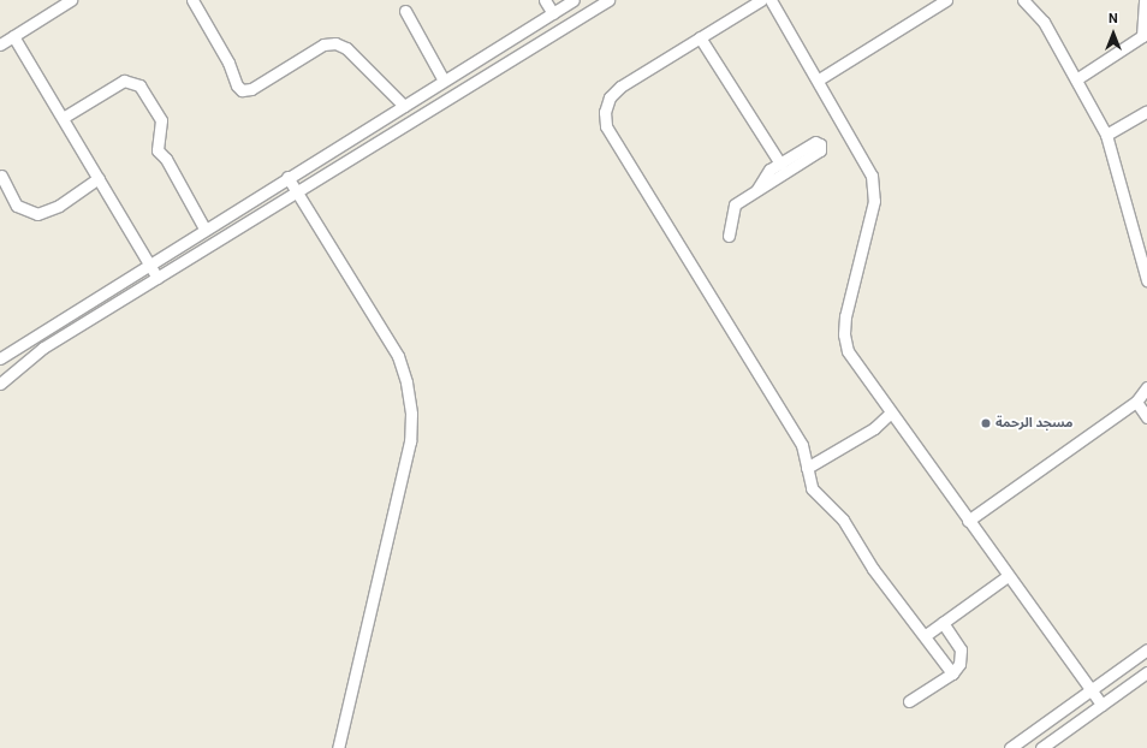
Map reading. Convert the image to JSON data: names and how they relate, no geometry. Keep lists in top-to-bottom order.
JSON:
{
  "places": ["مسجد الرحمة"],
  "north": "top"
}
